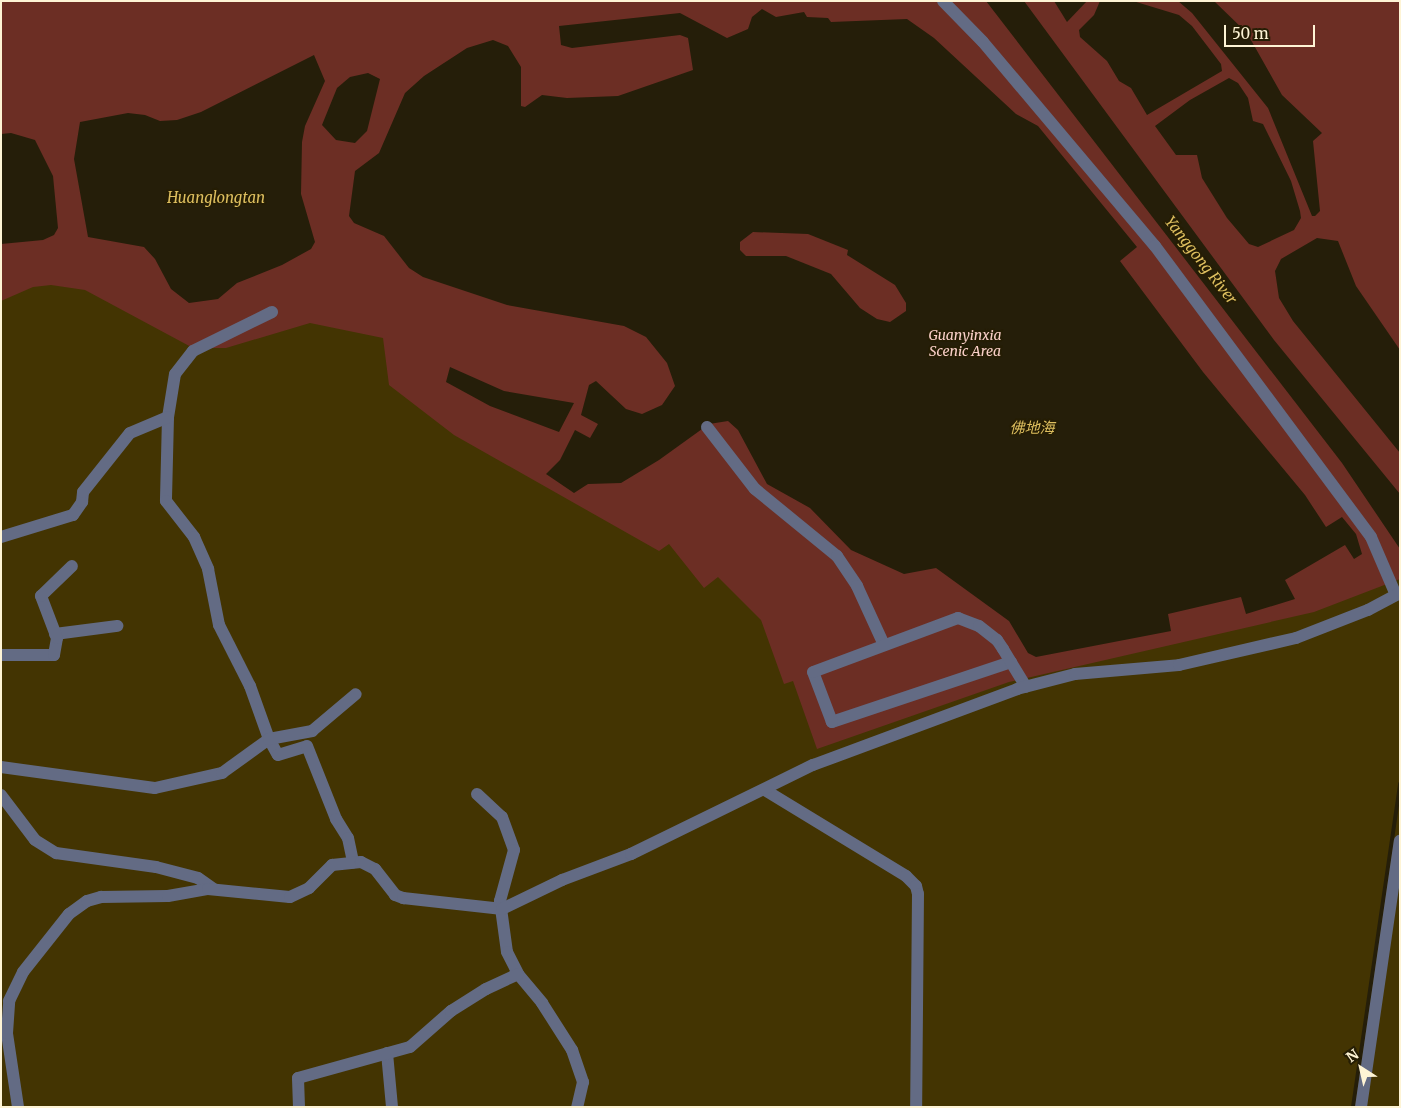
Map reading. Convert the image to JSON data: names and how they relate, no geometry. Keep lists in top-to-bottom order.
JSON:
{
  "water": ["Huanglongtan", "Yanggong River", "佛地海"],
  "parks": ["Guanyinxia Scenic Area"],
  "scale_bar": "50 m",
  "north": "top left"
}
